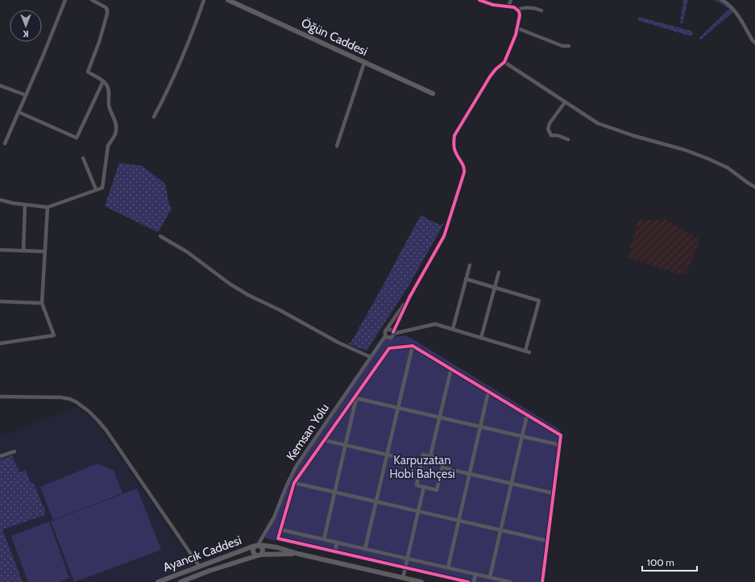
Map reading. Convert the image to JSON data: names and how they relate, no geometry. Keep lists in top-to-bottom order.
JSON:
{
  "streets": {
    "street": ["Öğün Caddesi", "Kemsan Yolu", "Ayancık Caddesi"]
  },
  "crossings": [
    ["Kemsan Yolu", "Ayancık Caddesi"]
  ],
  "parks": ["Karpuzatan Hobi Bahçesi"],
  "scale_bar": "100 m",
  "north": "bottom"
}
